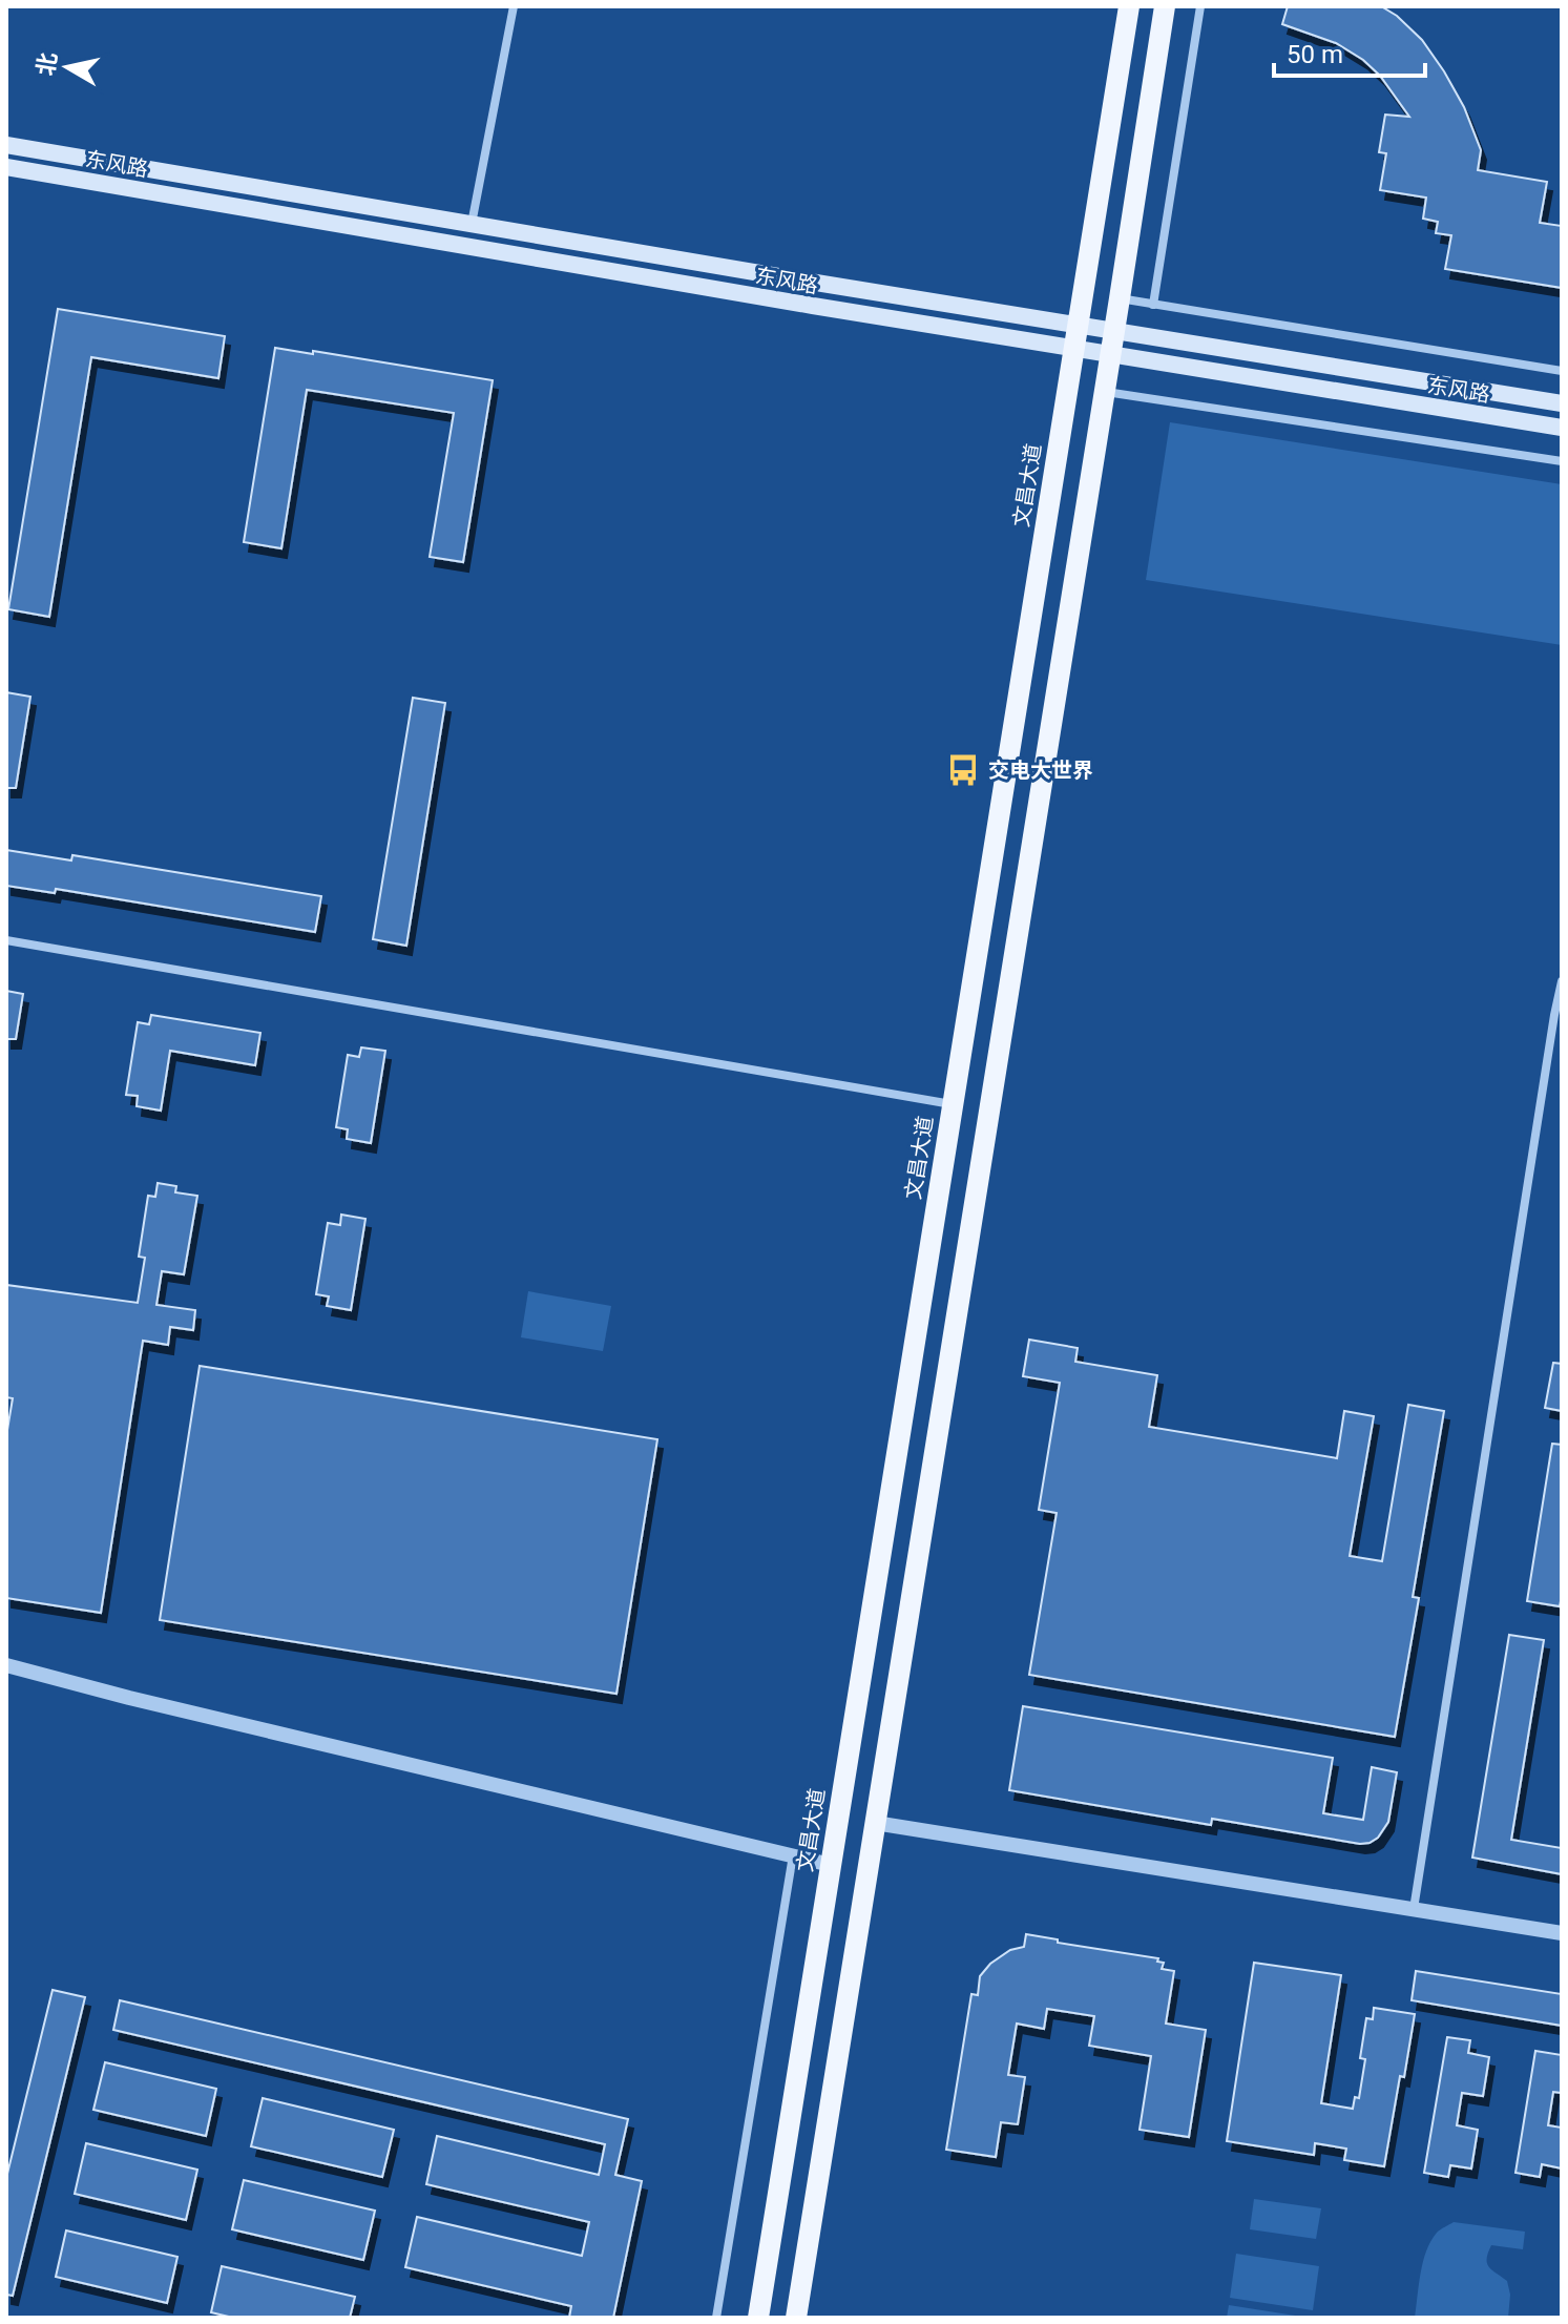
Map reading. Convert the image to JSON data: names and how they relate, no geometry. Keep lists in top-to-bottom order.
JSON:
{
  "streets": {
    "main road": ["东风路", "文昌大道"]
  },
  "crossings": [
    ["东风路", "文昌大道"]
  ],
  "places": {
    "bus stop": ["交电大世界"]
  },
  "scale_bar": "50 m",
  "north": "left"
}
